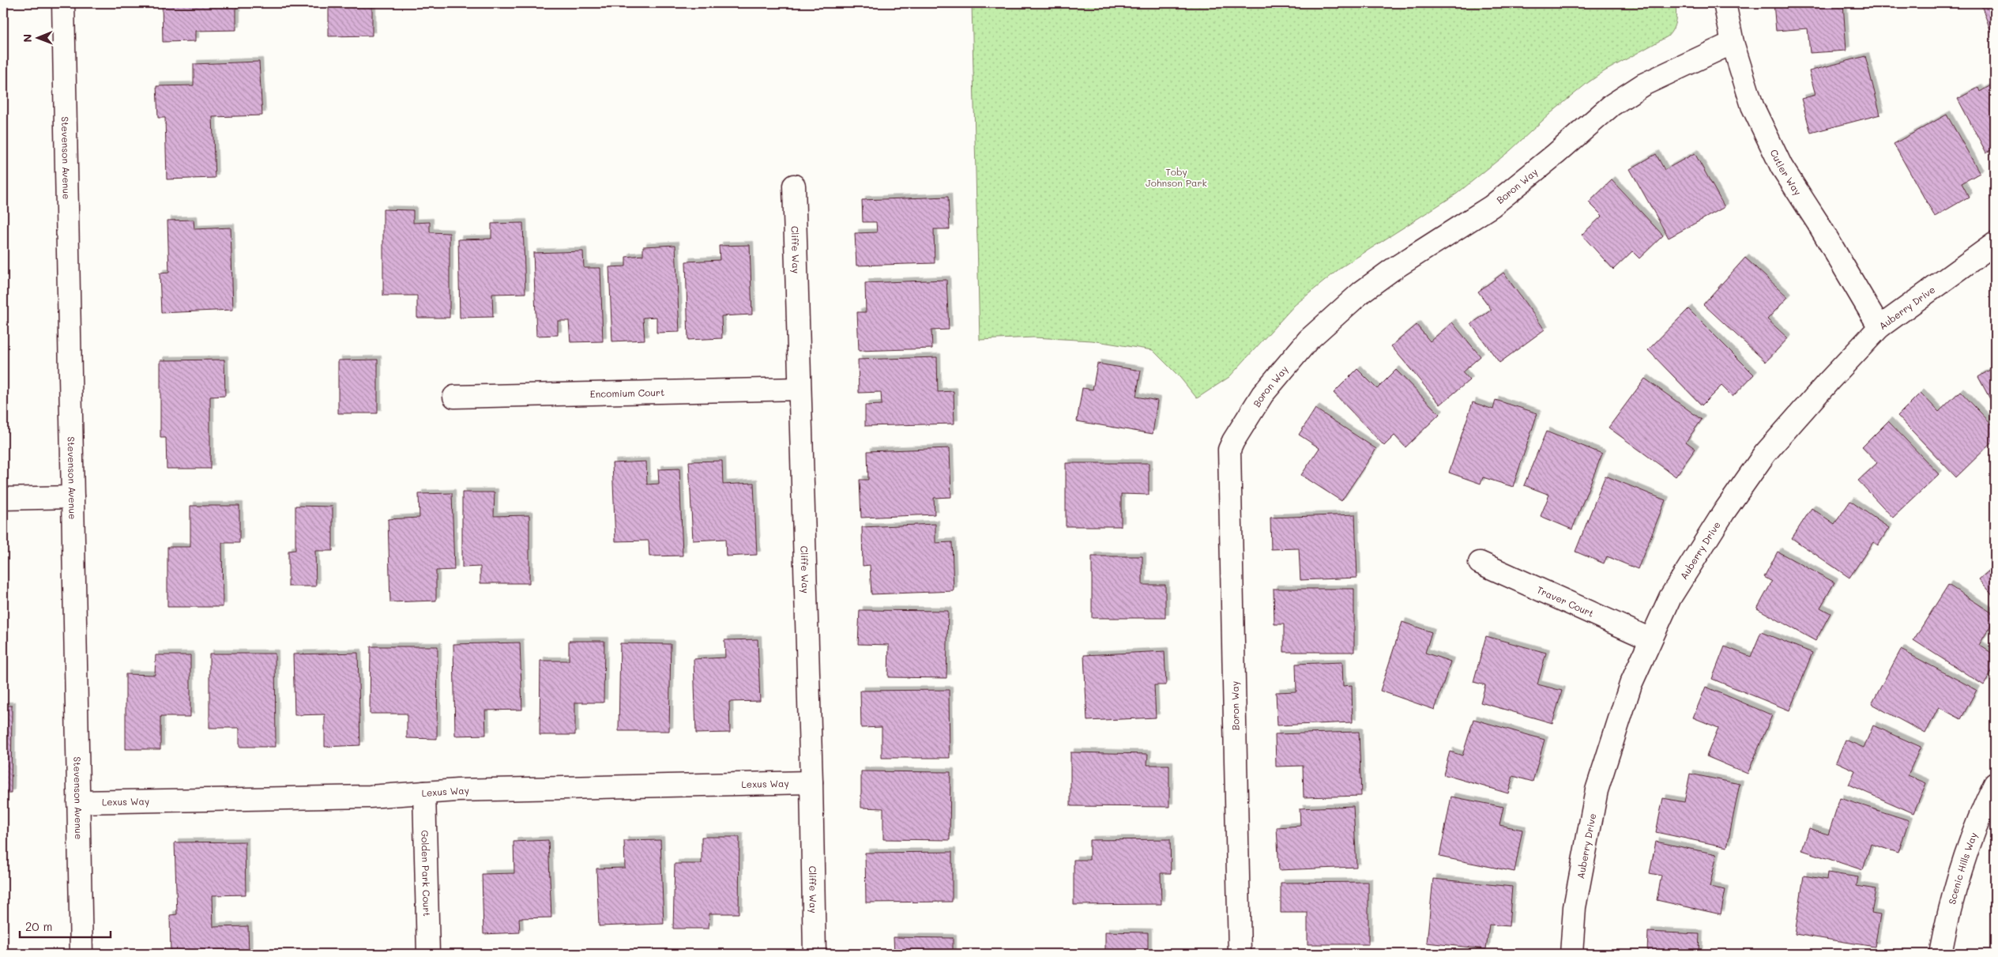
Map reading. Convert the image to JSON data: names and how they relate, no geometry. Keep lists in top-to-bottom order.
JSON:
{
  "streets": {
    "street": [
      "Stevenson Avenue",
      "Cutler Way",
      "Boron Way",
      "Cliffe Way",
      "Auberry Drive",
      "Encomium Court",
      "Traver Court",
      "Lexus Way",
      "Scenic Hills Way",
      "Golden Park Court"
    ]
  },
  "crossings": [
    ["Stevenson Avenue", "Lexus Way"],
    ["Cutler Way", "Boron Way"],
    ["Cutler Way", "Auberry Drive"],
    ["Cliffe Way", "Encomium Court"],
    ["Cliffe Way", "Lexus Way"],
    ["Auberry Drive", "Traver Court"],
    ["Lexus Way", "Golden Park Court"]
  ],
  "parks": ["Toby Johnson Park"],
  "scale_bar": "20 m",
  "north": "left"
}
